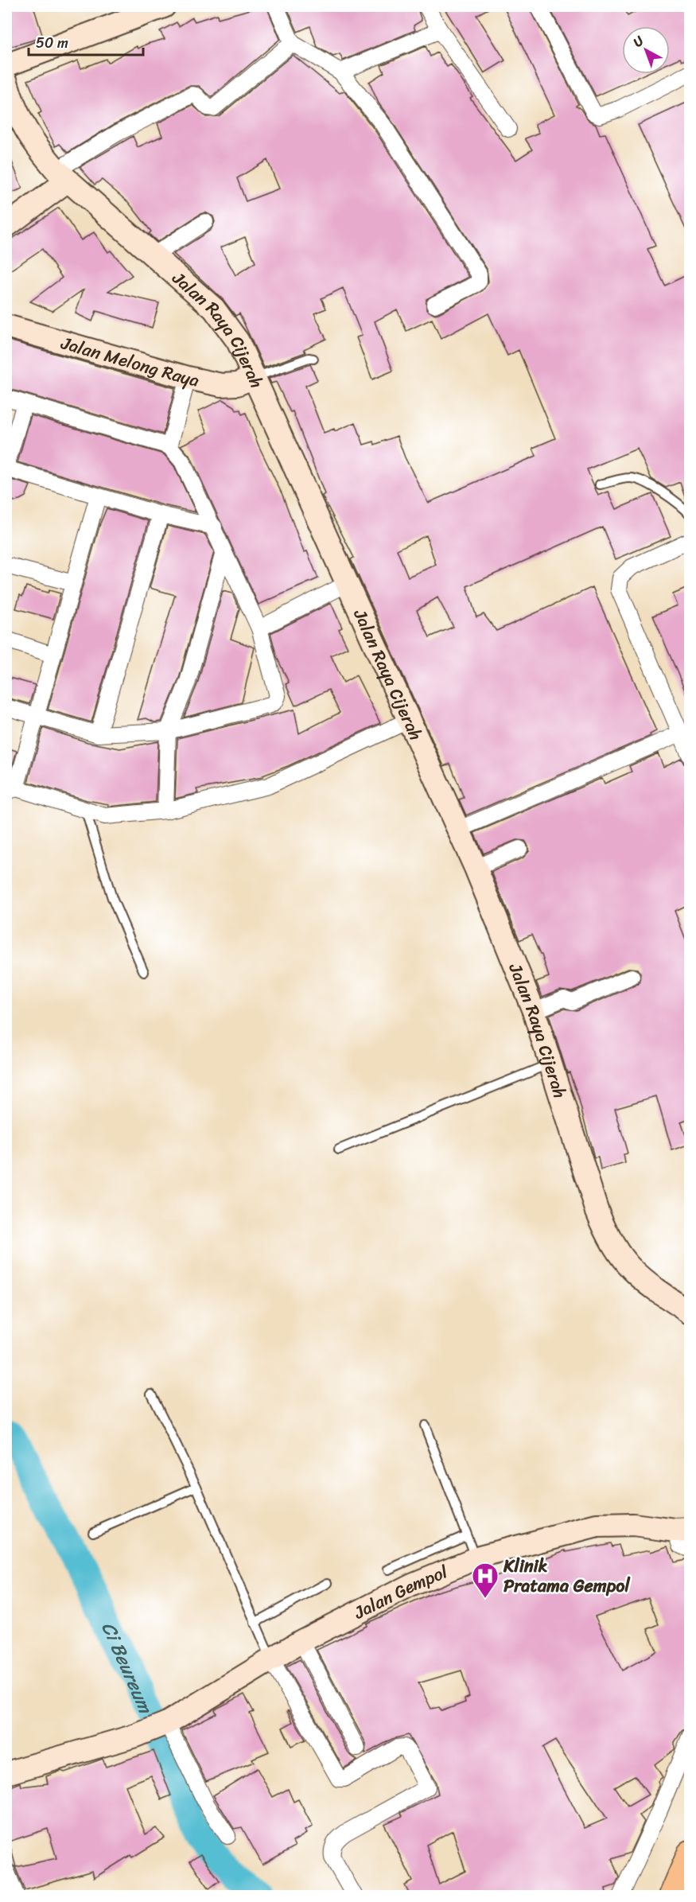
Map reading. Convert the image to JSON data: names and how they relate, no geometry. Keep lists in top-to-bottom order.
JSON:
{
  "streets": {
    "main road": ["Jalan Raya Cijerah", "Jalan Melong Raya", "Jalan Gempol"]
  },
  "crossings": [
    ["Jalan Raya Cijerah", "Jalan Melong Raya"]
  ],
  "water": ["Ci Beureum"],
  "places": {
    "hospital": ["Klinik Pratama Gempol"]
  },
  "scale_bar": "50 m",
  "north": "top left"
}
